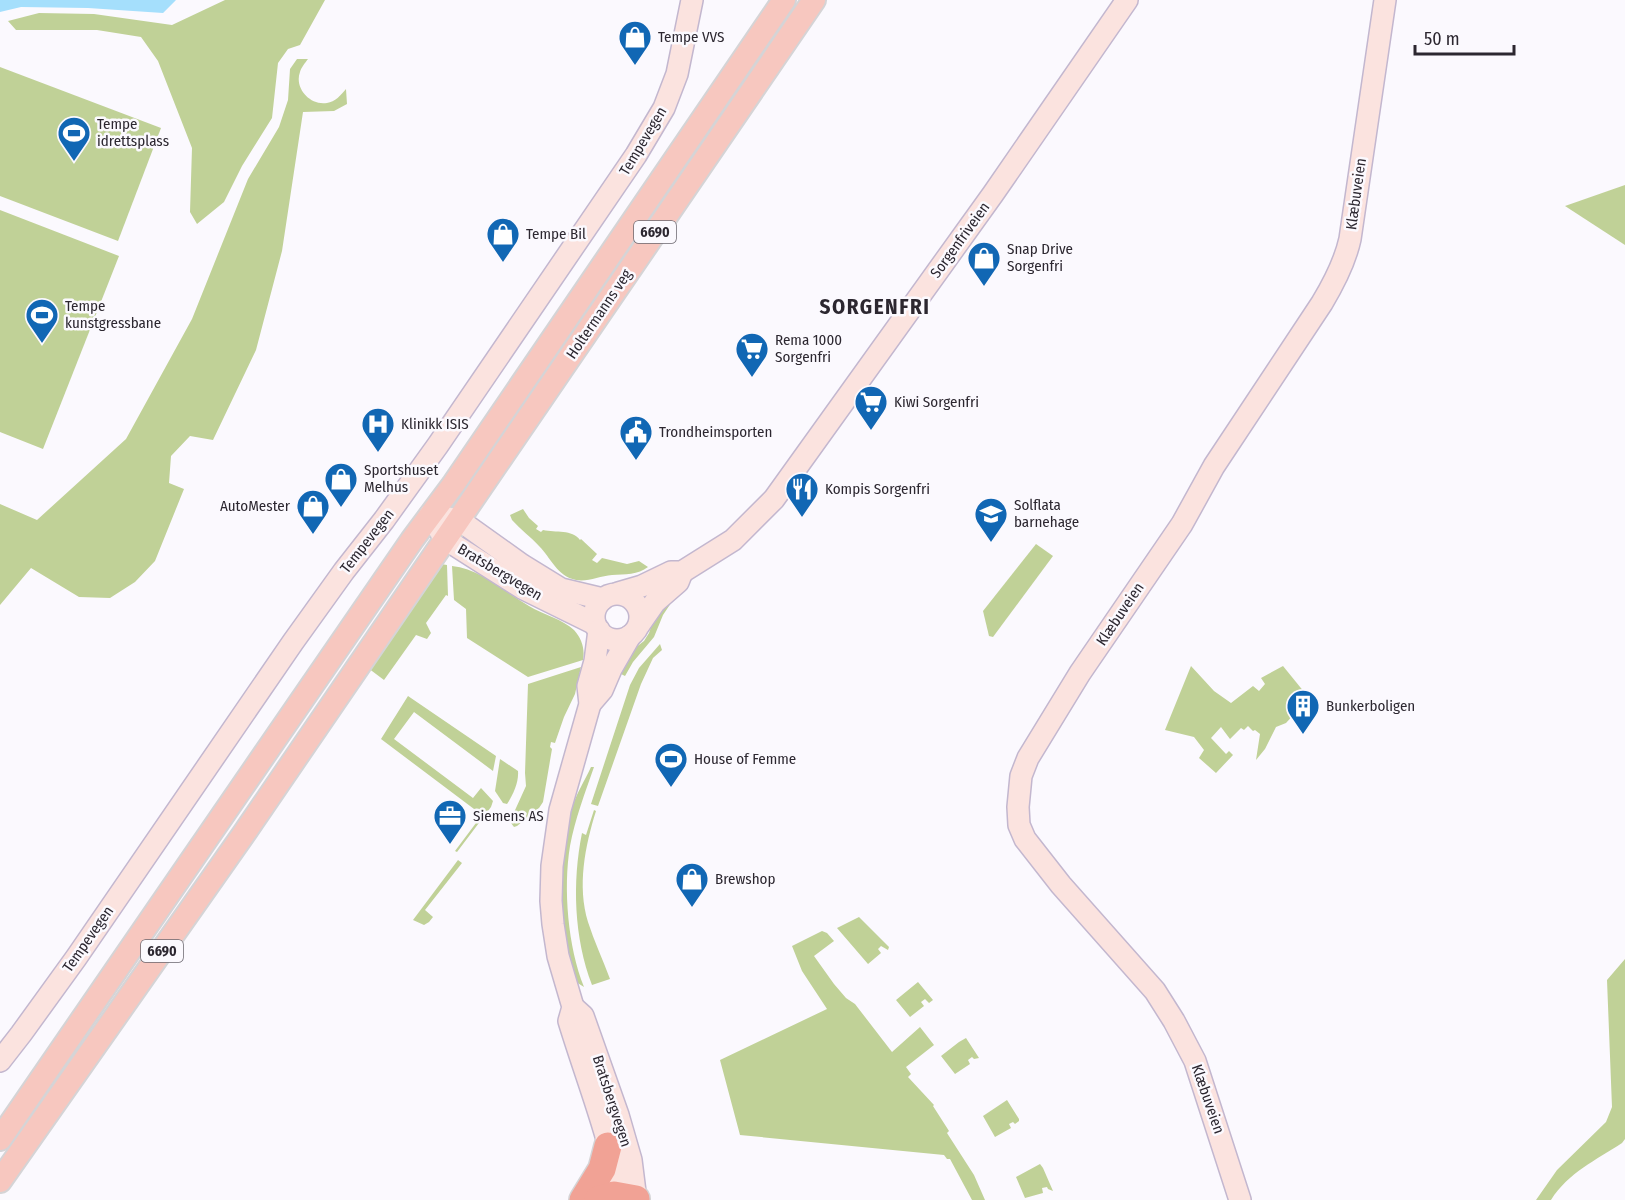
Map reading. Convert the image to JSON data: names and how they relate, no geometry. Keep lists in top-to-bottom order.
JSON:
{
  "streets": {
    "main road": ["6690", "Holtermanns veg"],
    "street": [
      "Tempevegen",
      "Klæbuveien",
      "Sorgenfriveien",
      "Bratsbergvegen"
    ]
  },
  "crossings": [
    ["6690", "Holtermanns veg"],
    ["6690", "Bratsbergvegen"],
    ["Sorgenfriveien", "Bratsbergvegen"],
    ["Holtermanns veg", "Bratsbergvegen"]
  ],
  "districts": ["SORGENFRI"],
  "places": {
    "shop": [
      "Tempe VVS",
      "Tempe Bil",
      "Snap Drive Sorgenfri",
      "Sportshuset Melhus",
      "AutoMester",
      "Brewshop"
    ],
    "sports": ["Tempe idrettsplass", "Tempe kunstgressbane", "House of Femme"],
    "supermarket": ["Rema 1000 Sorgenfri", "Kiwi Sorgenfri"],
    "hospital": ["Klinikk ISIS"],
    "public building": ["Trondheimsporten"],
    "restaurant": ["Kompis Sorgenfri"],
    "school or university": ["Solflata barnehage"],
    "building": ["Bunkerboligen"],
    "office": ["Siemens AS"]
  },
  "scale_bar": "50 m"
}
